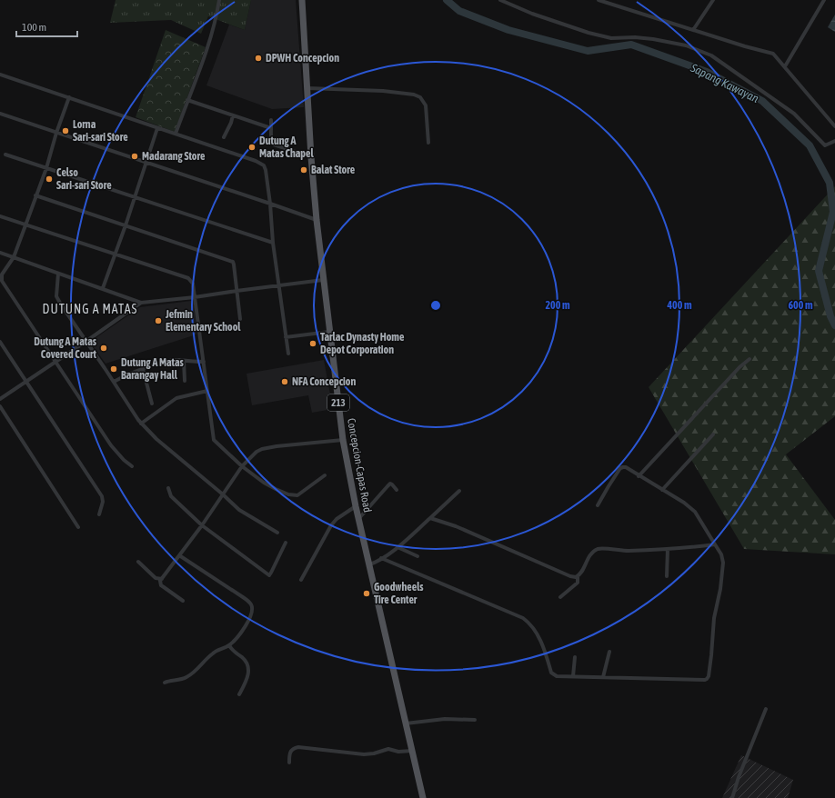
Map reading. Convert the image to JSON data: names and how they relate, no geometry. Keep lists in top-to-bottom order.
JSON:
{
  "streets": {
    "main road": ["213", "Concepcion-Capas Road"]
  },
  "districts": ["DUTUNG A MATAS"],
  "water": ["Sapang Kawayan"],
  "places": [
    "DPWH Concepcion",
    "Lorna Sari-sari Store",
    "Dutung A Matas Chapel",
    "Madarang Store",
    "Balat Store",
    "Celso Sari-sari Store",
    "Jefmin Elementary School",
    "Tarlac Dynasty Home Depot Corporation",
    "Dutung A Matas Covered Court",
    "Dutung A Matas Barangay Hall",
    "NFA Concepcion",
    "Goodwheels Tire Center"
  ],
  "scale_bar": "100 m",
  "rings": ["200 m", "400 m", "600 m"]
}
